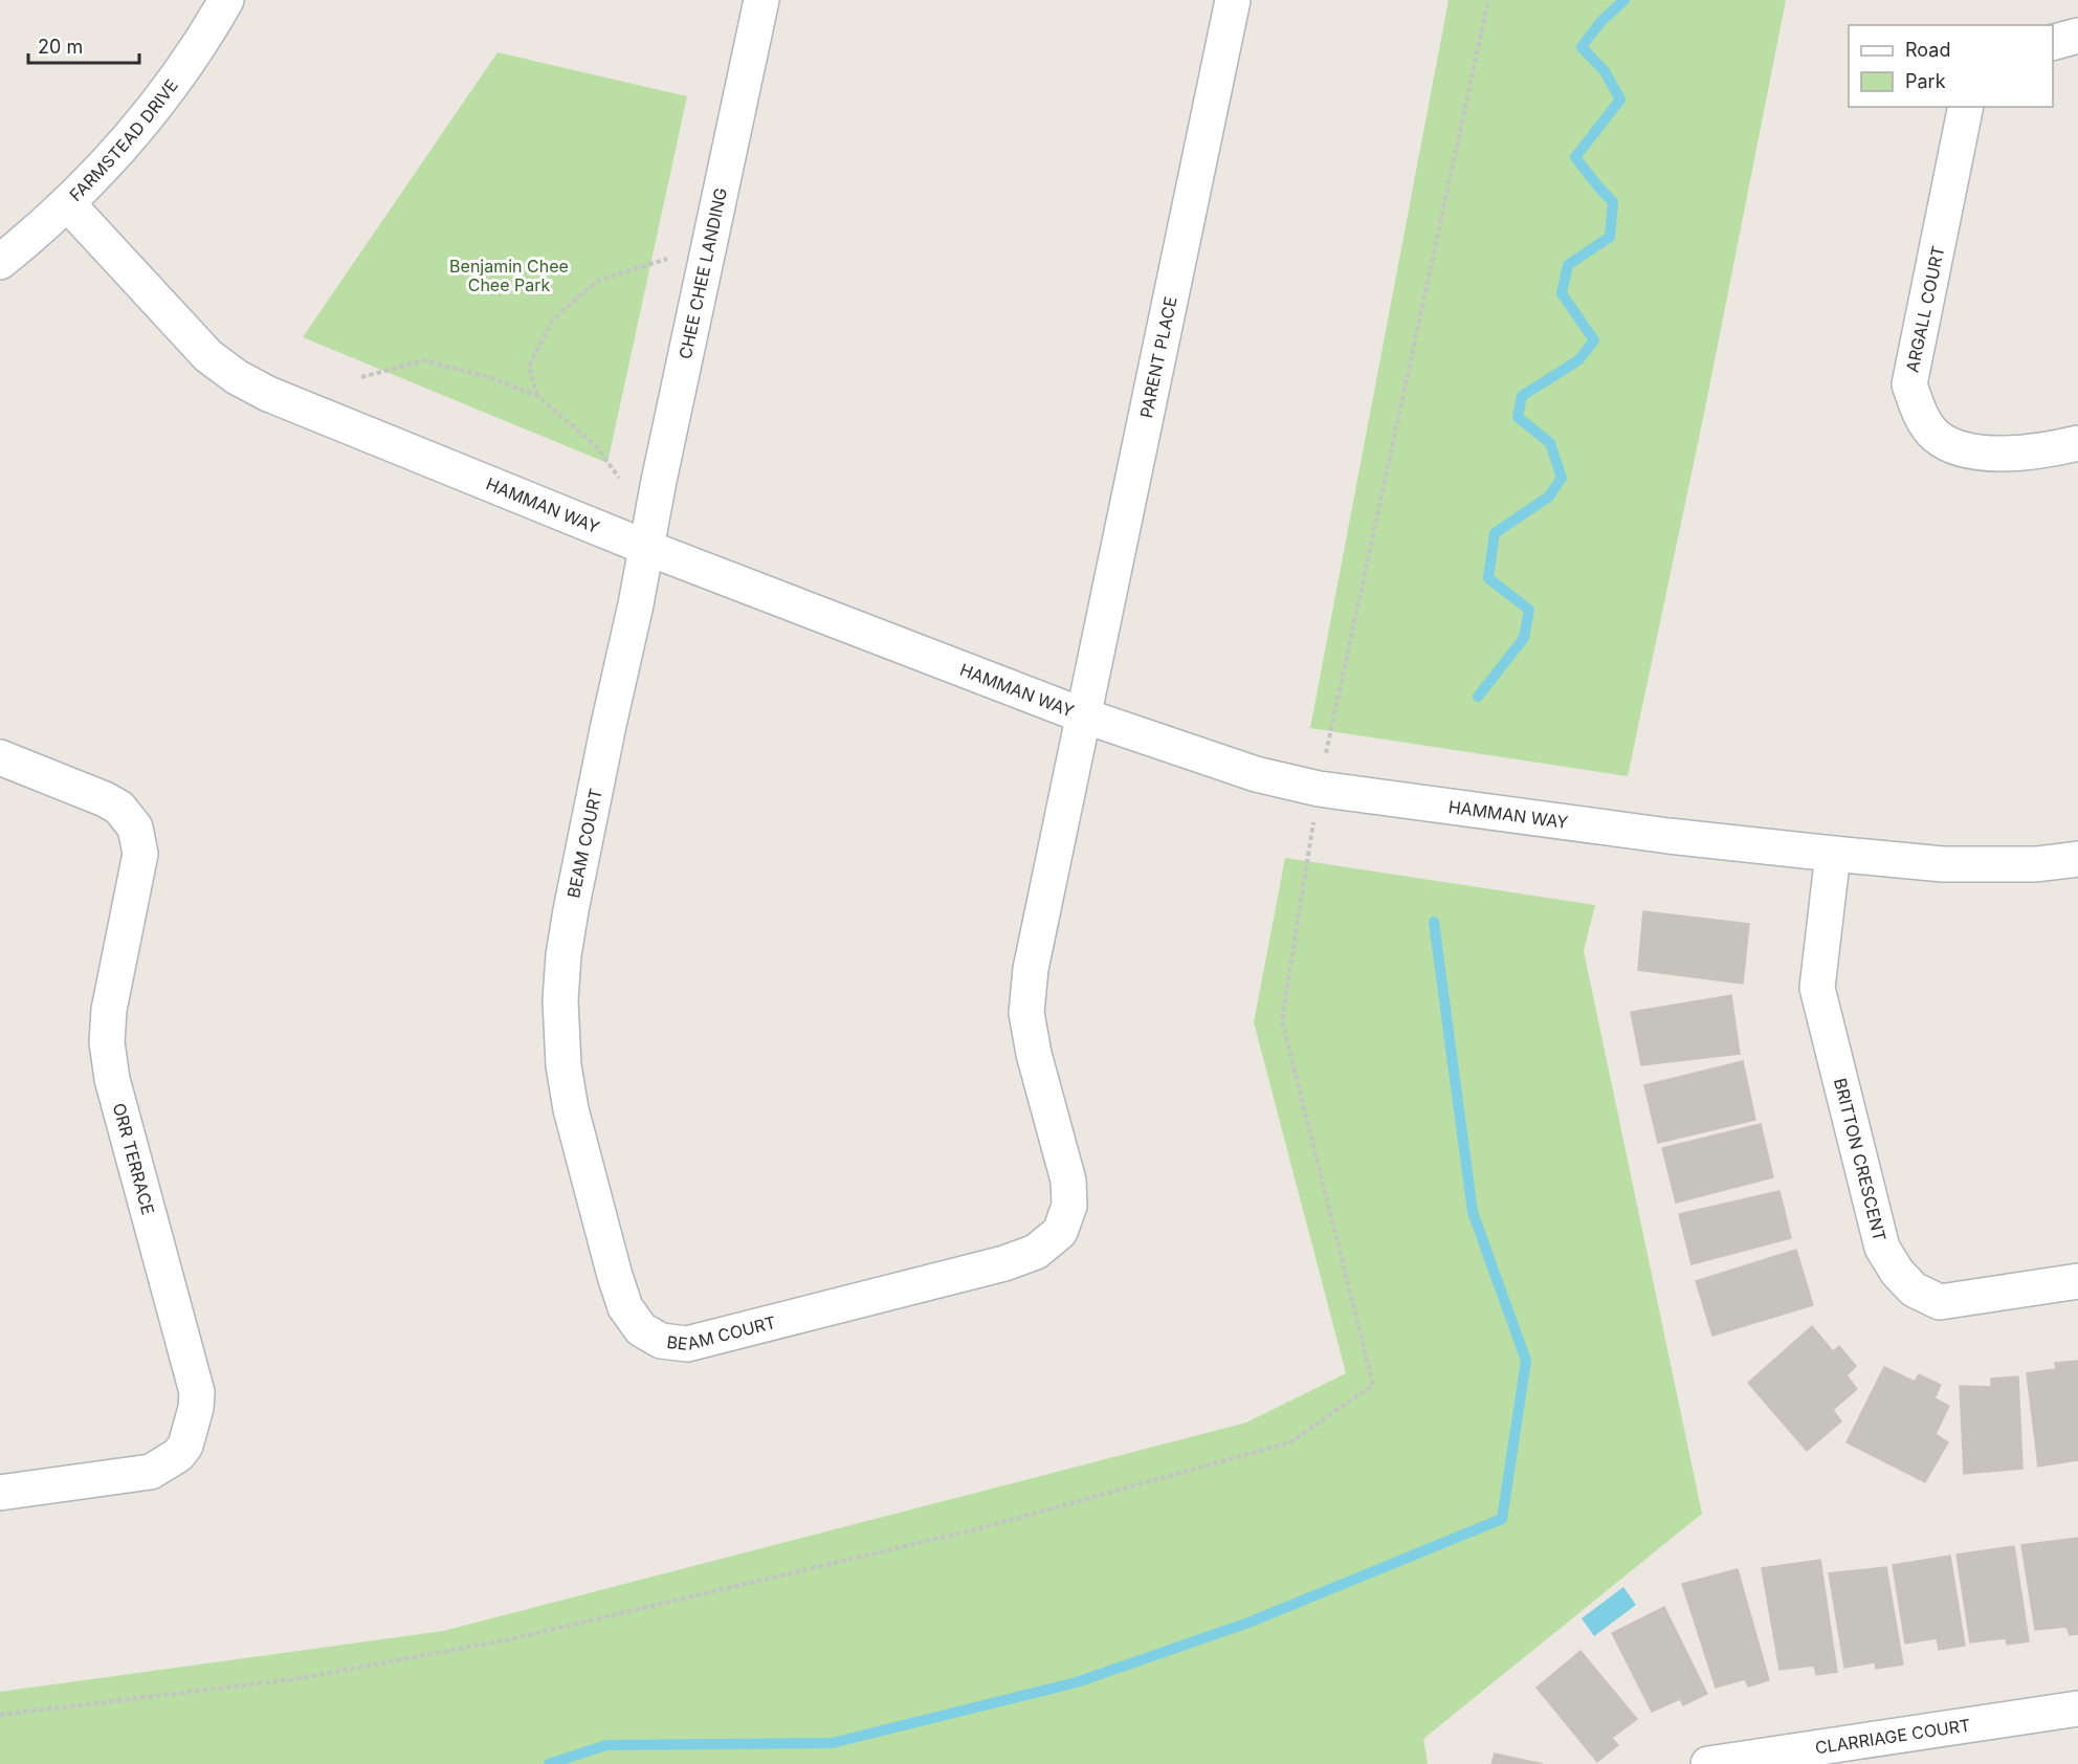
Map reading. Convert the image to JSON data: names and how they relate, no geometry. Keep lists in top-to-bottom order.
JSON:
{
  "streets": {
    "street": [
      "FARMSTEAD DRIVE",
      "CHEE CHEE LANDING",
      "ARGALL COURT",
      "PARENT PLACE",
      "HAMMAN WAY",
      "BEAM COURT",
      "ORR TERRACE",
      "BRITTON CRESCENT",
      "CLARRIAGE COURT"
    ]
  },
  "crossings": [
    ["FARMSTEAD DRIVE", "HAMMAN WAY"],
    ["CHEE CHEE LANDING", "HAMMAN WAY"],
    ["CHEE CHEE LANDING", "BEAM COURT"],
    ["PARENT PLACE", "HAMMAN WAY"],
    ["PARENT PLACE", "BEAM COURT"],
    ["HAMMAN WAY", "BEAM COURT"],
    ["HAMMAN WAY", "BRITTON CRESCENT"]
  ],
  "parks": ["Benjamin Chee Chee Park"],
  "legend": ["Road", "Park"],
  "scale_bar": "20 m"
}
